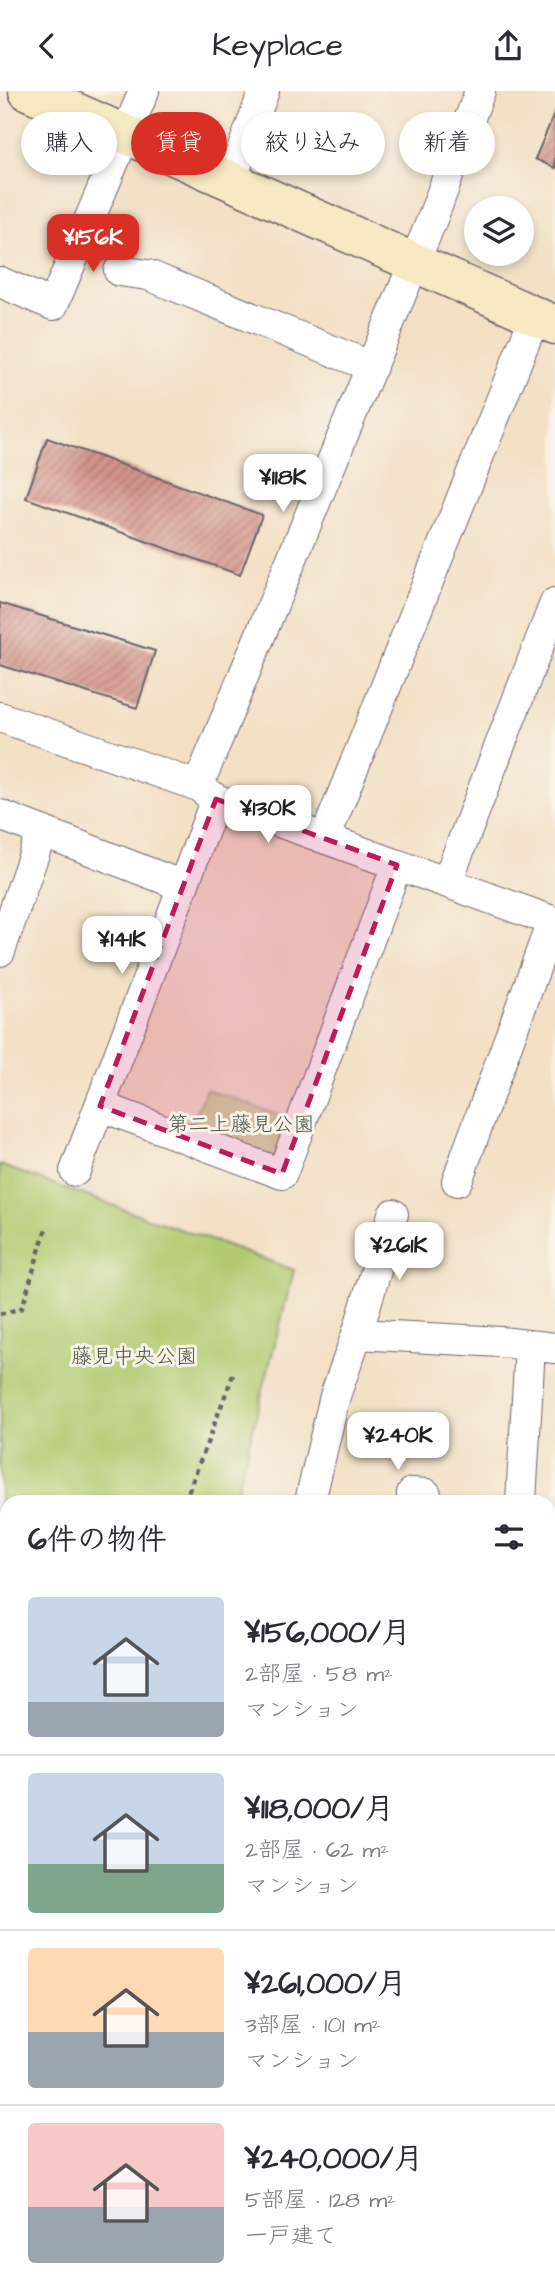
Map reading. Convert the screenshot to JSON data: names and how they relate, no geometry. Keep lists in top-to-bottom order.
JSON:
{
  "parks": ["第二上藤見公園", "藤見中央公園"],
  "page": {
    "header": "Keyplace",
    "chip": [
      "購入",
      "賃貸",
      "絞り込み",
      "新着"
    ],
    "price": [
      "¥156K",
      "¥118K",
      "¥130K",
      "¥141K",
      "¥261K",
      "¥240K"
    ],
    "heading": "6件の物件",
    "list": [
      {
        "name": "¥156,000/月",
        "note": "2部屋 · 58 m² · マンション"
      },
      {
        "name": "¥118,000/月",
        "note": "2部屋 · 62 m² · マンション"
      },
      {
        "name": "¥261,000/月",
        "note": "3部屋 · 101 m² · マンション"
      },
      {
        "name": "¥240,000/月",
        "note": "5部屋 · 128 m² · 一戸建て"
      }
    ]
  }
}
